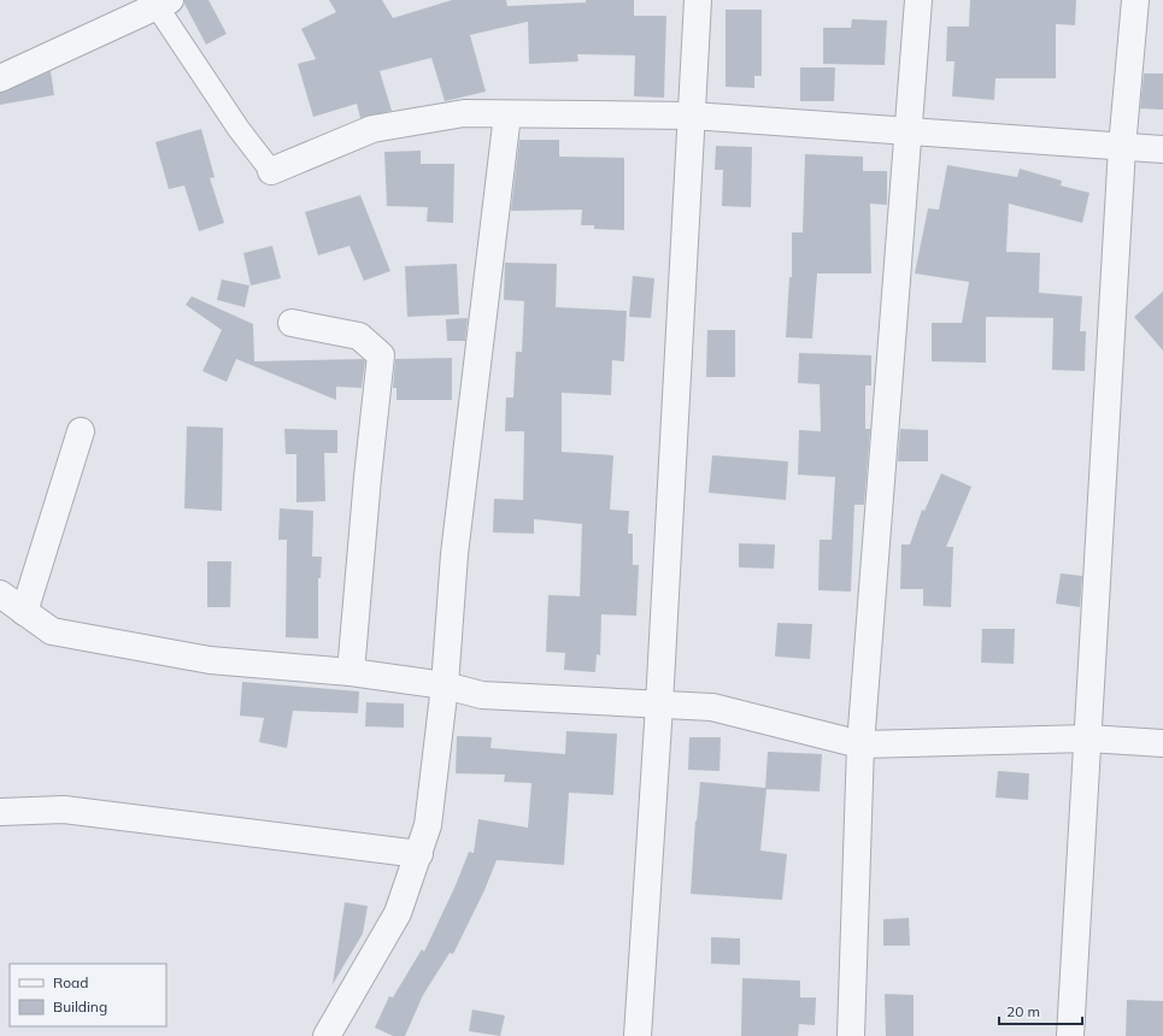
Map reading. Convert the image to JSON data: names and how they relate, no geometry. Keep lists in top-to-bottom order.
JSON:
{
  "legend": ["Road", "Building"],
  "scale_bar": "20 m"
}
